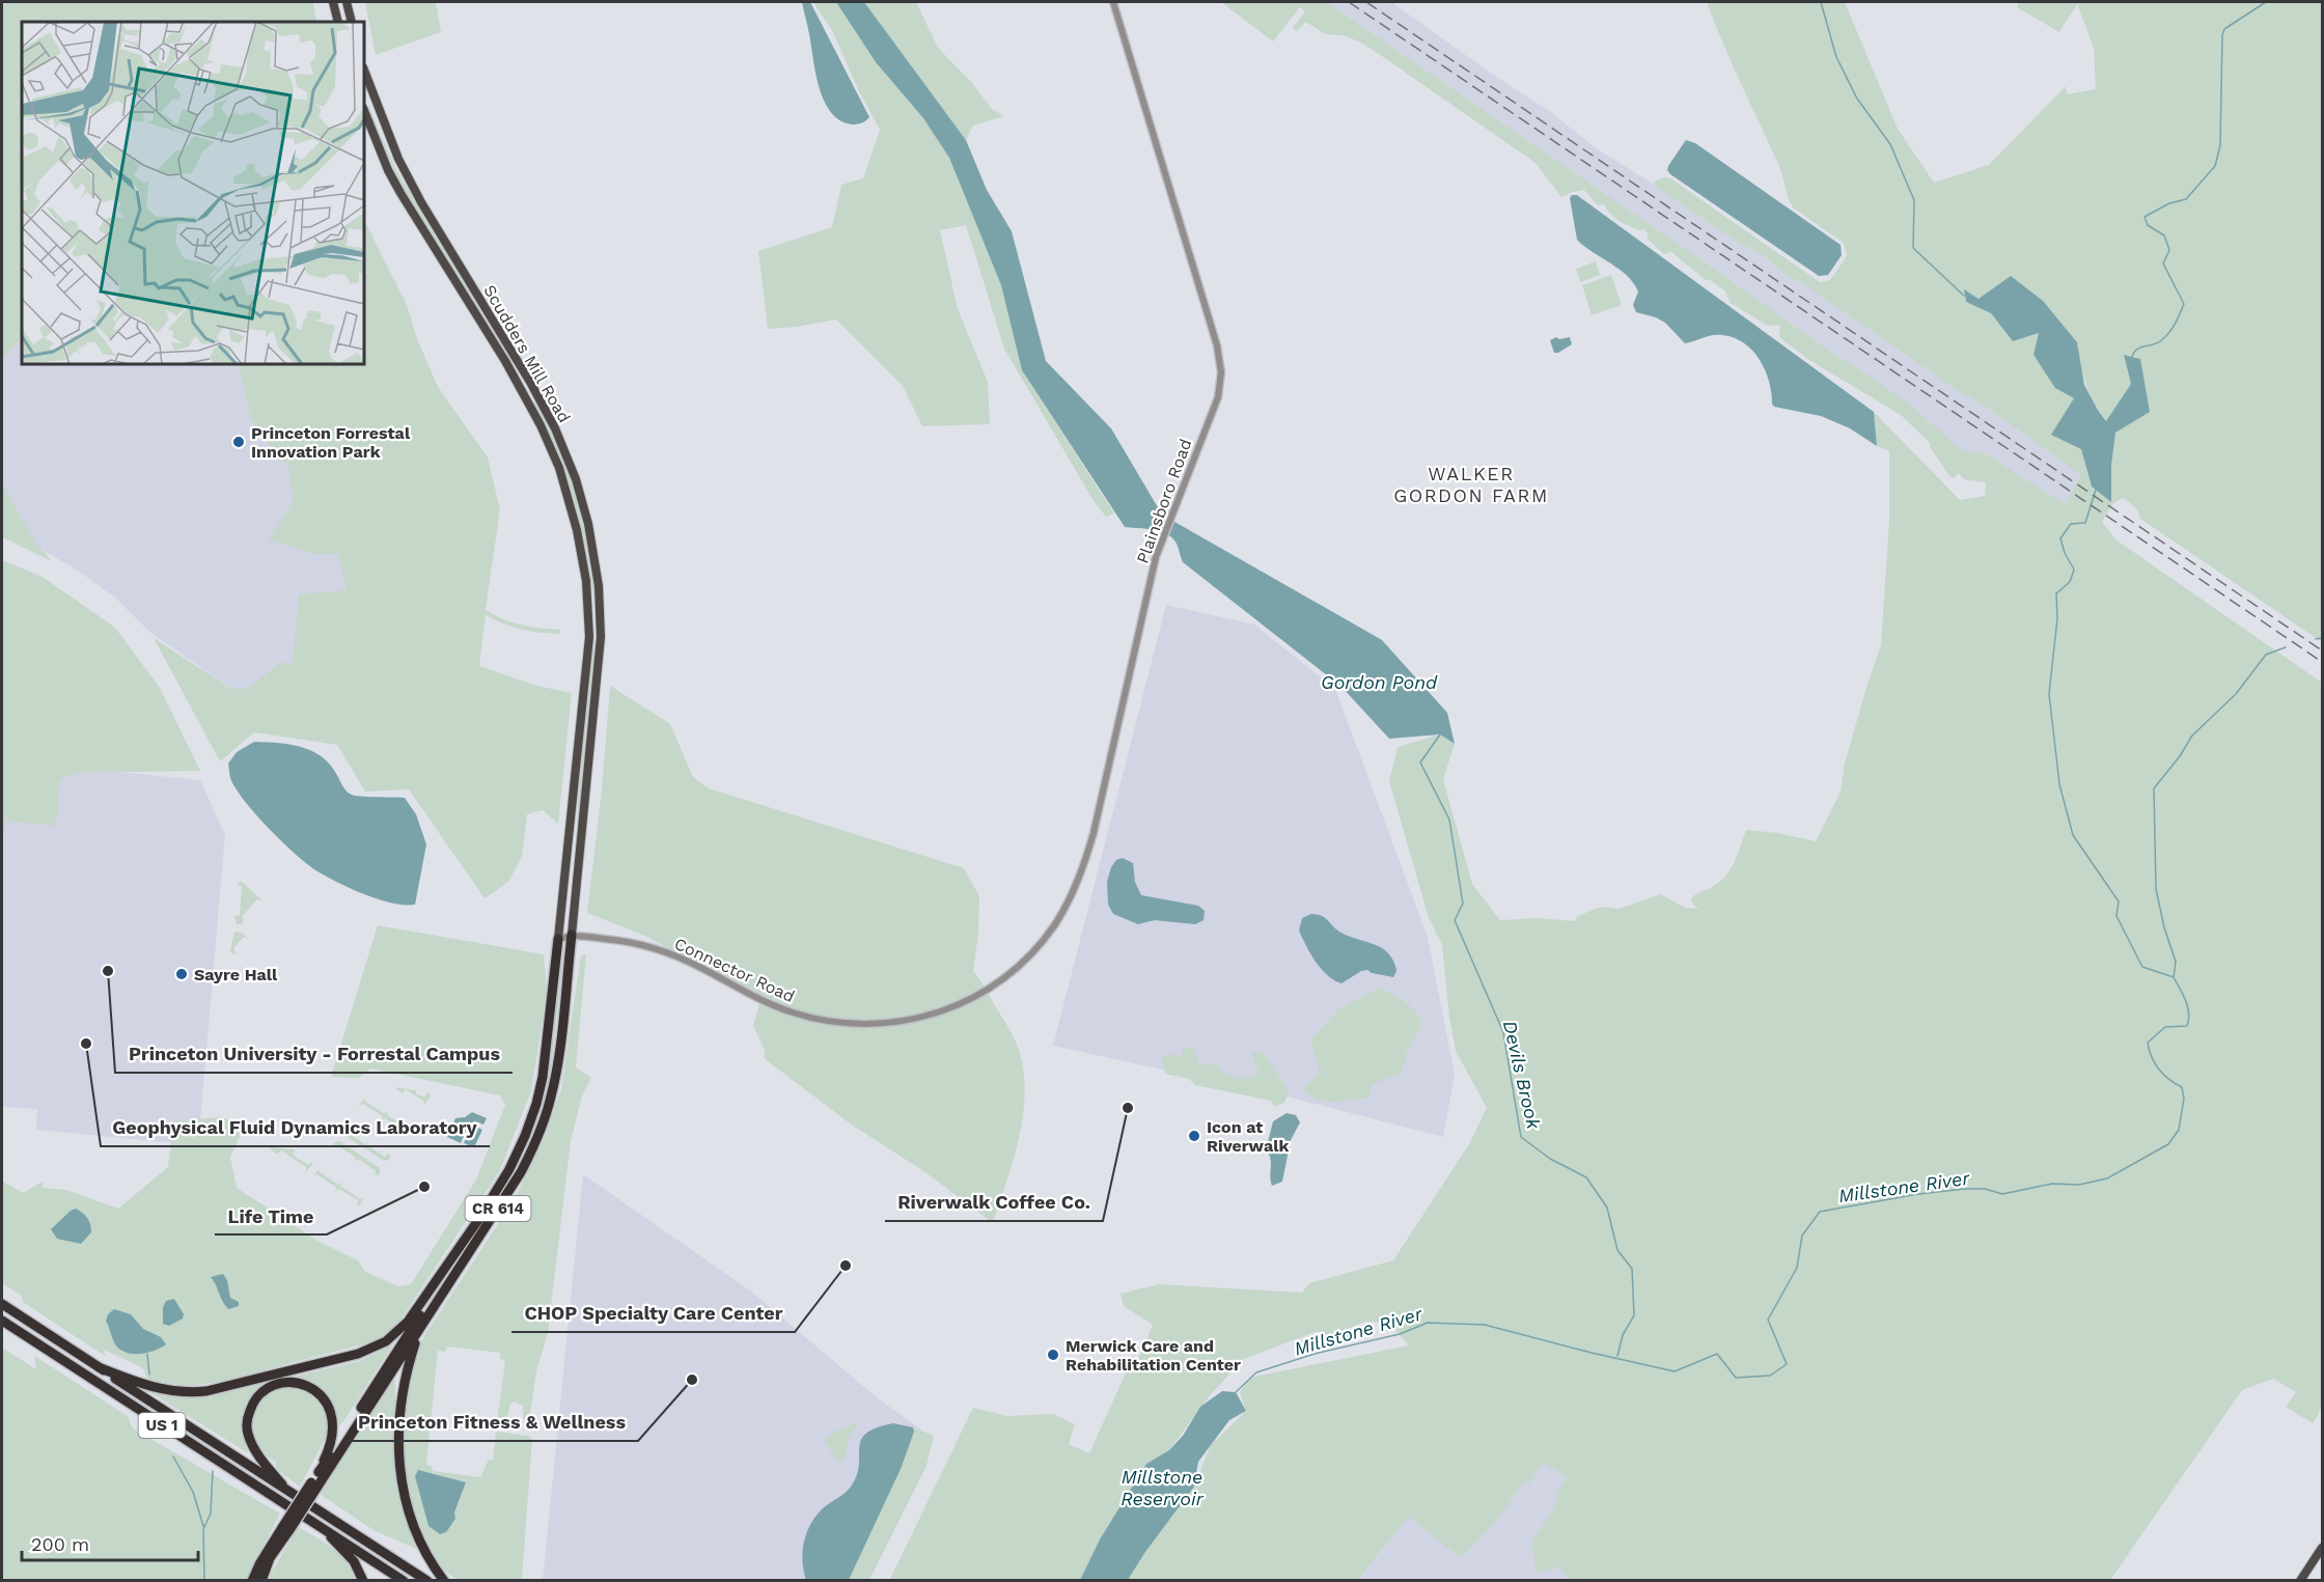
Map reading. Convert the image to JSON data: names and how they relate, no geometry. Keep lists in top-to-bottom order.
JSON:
{
  "streets": {
    "highway": ["CR 614", "US 1"],
    "main road": ["Scudders Mill Road"],
    "street": ["Plainsboro Road", "Connector Road"]
  },
  "crossings": [
    ["Scudders Mill Road", "Connector Road"],
    ["Scudders Mill Road", "CR 614"],
    ["Plainsboro Road", "Connector Road"],
    ["Connector Road", "CR 614"]
  ],
  "districts": ["WALKER GORDON FARM"],
  "water": [
    "Gordon Pond",
    "Devils Brook",
    "Millstone River",
    "Millstone Reservoir"
  ],
  "places": [
    "Princeton Forrestal Innovation Park",
    "Princeton University - Forrestal Campus",
    "Sayre Hall",
    "Geophysical Fluid Dynamics Laboratory",
    "Riverwalk Coffee Co.",
    "Icon at Riverwalk",
    "Life Time",
    "CHOP Specialty Care Center",
    "Merwick Care and Rehabilitation Center",
    "Princeton Fitness & Wellness"
  ],
  "scale_bar": "200 m"
}
